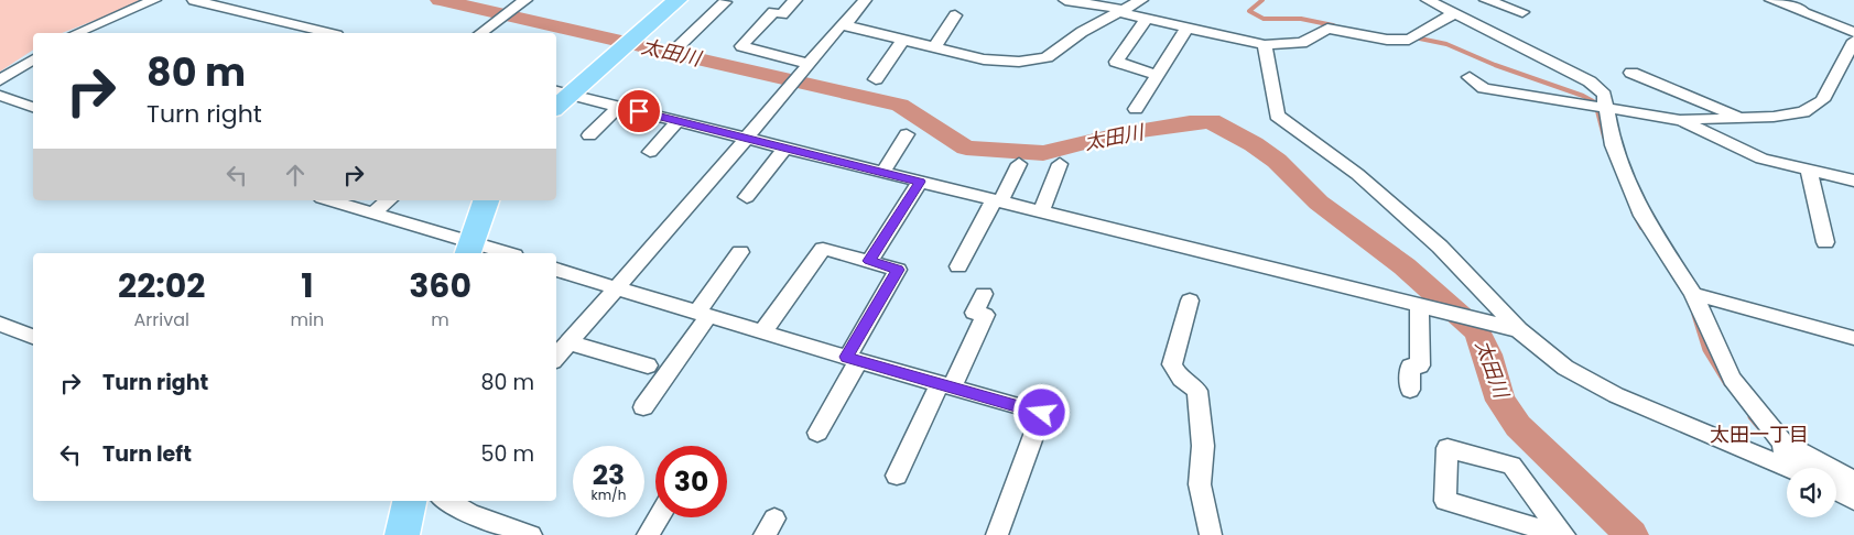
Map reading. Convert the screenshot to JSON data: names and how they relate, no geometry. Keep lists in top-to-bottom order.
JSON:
{
  "districts": ["太田一丁目"],
  "water": ["太田川"],
  "page": {
    "turn": ["80 m", "Turn right"],
    "eta": [
      "22:02",
      "Arrival",
      "1",
      "min",
      "360",
      "m"
    ],
    "list": [
      {
        "name": "Turn right",
        "value": "80 m"
      },
      {
        "name": "Turn left",
        "value": "50 m"
      }
    ],
    "speed": "23 km/h",
    "limit": "30"
  }
}
